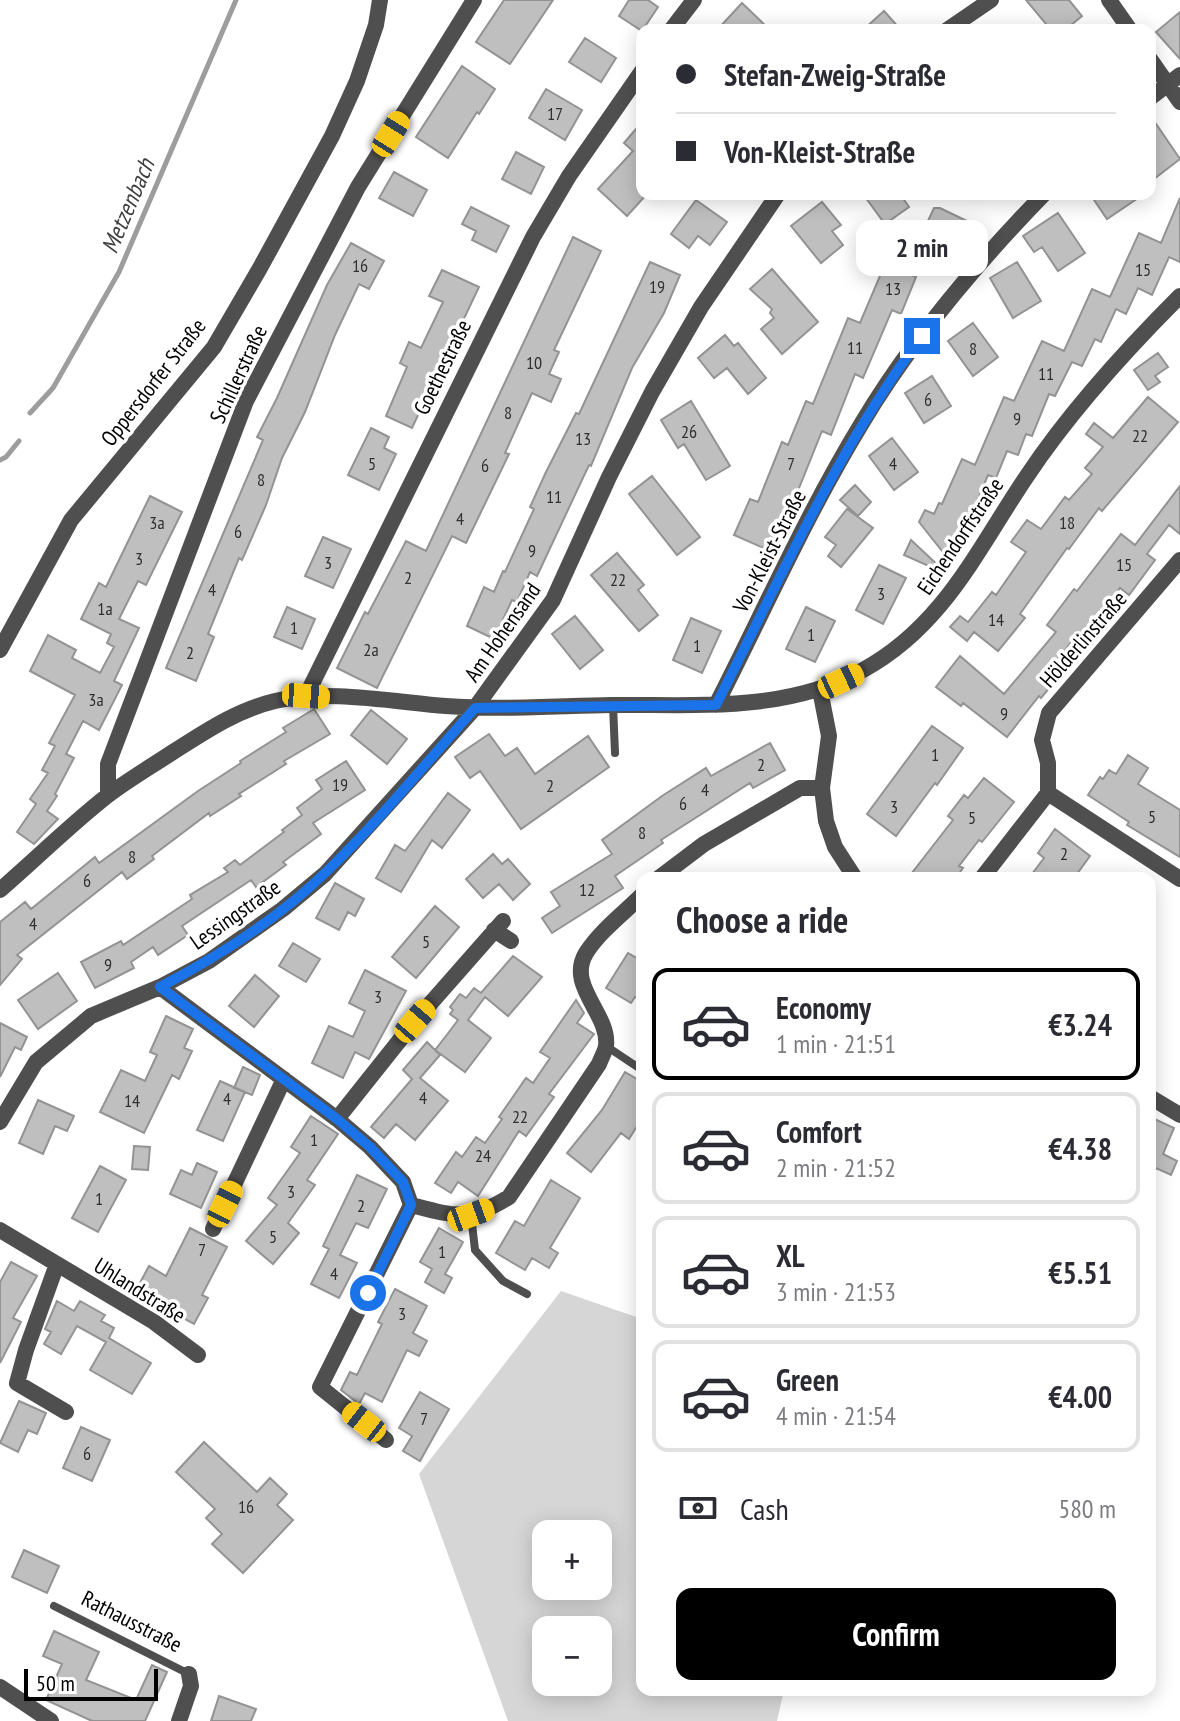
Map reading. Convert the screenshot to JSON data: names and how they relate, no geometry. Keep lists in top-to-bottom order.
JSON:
{
  "streets": {
    "street": [
      "Goethestraße",
      "Schillerstraße",
      "Oppersdorfer Straße",
      "Eichendorffstraße",
      "Von-Kleist-Straße",
      "Am Hohensand",
      "Hölderlinstraße",
      "Lessingstraße",
      "Uhlandstraße",
      "Rathausstraße"
    ]
  },
  "crossings": [
    ["Goethestraße", "Am Hohensand"],
    ["Schillerstraße", "Am Hohensand"],
    ["Eichendorffstraße", "Von-Kleist-Straße"],
    ["Eichendorffstraße", "Am Hohensand"],
    ["Eichendorffstraße", "Lessingstraße"],
    ["Am Hohensand", "Lessingstraße"]
  ],
  "water": ["Metzenbach"],
  "house_numbers": [
    "17",
    "16",
    "15",
    "19",
    "13",
    "11",
    "8",
    "10",
    "11",
    "6",
    "8",
    "9",
    "26",
    "22",
    "13",
    "5",
    "7",
    "4",
    "6",
    "8",
    "11",
    "4",
    "3a",
    "18",
    "6",
    "9",
    "3",
    "3",
    "15",
    "2",
    "22",
    "4",
    "3",
    "1a",
    "14",
    "1",
    "1",
    "1",
    "2a",
    "2",
    "3a",
    "9",
    "1",
    "2",
    "19",
    "2",
    "4",
    "6",
    "3",
    "5",
    "5",
    "8",
    "2",
    "8",
    "6",
    "12",
    "4",
    "5",
    "9",
    "3",
    "4",
    "4",
    "14",
    "22",
    "1",
    "24",
    "3",
    "1",
    "2",
    "5",
    "7",
    "1",
    "4",
    "3",
    "7",
    "6",
    "16"
  ],
  "scale_bar": "50 m",
  "page": {
    "banner": ["Stefan-Zweig-Straße", "Von-Kleist-Straße"],
    "bubble": "2 min",
    "heading": "Choose a ride",
    "list": [
      {
        "name": "Economy",
        "note": "1 min · 21:51",
        "value": "€3.24"
      },
      {
        "name": "Comfort",
        "note": "2 min · 21:52",
        "value": "€4.38"
      },
      {
        "name": "XL",
        "note": "3 min · 21:53",
        "value": "€5.51"
      },
      {
        "name": "Green",
        "note": "4 min · 21:54",
        "value": "€4.00"
      }
    ],
    "pay": ["Cash", "580 m"],
    "map_buttons": ["+", "−"],
    "buttons": "Confirm",
    "scale": "50 m"
  }
}
